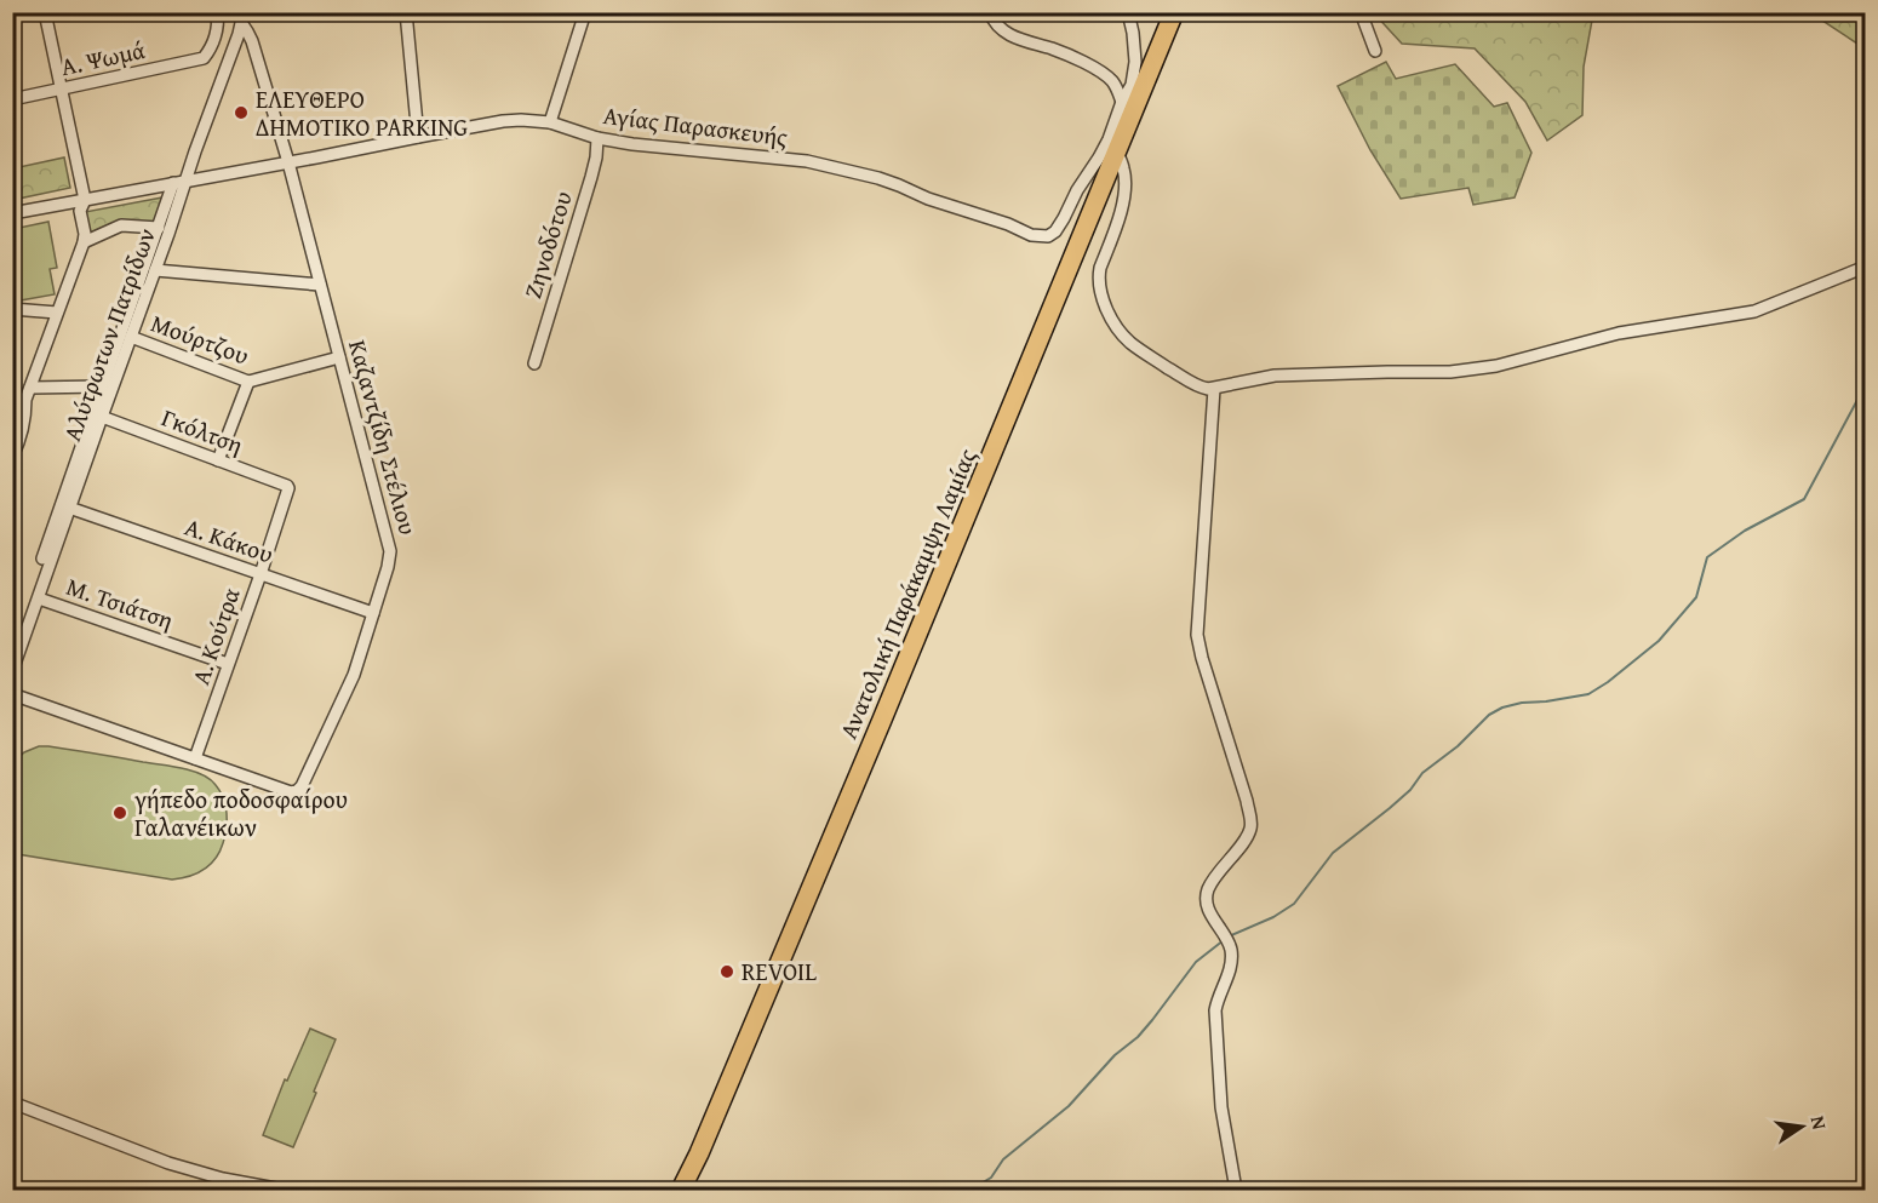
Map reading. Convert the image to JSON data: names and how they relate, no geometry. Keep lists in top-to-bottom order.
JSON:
{
  "streets": {
    "main road": ["Ανατολική Παράκαμψη Λαμίας"],
    "street": [
      "Α. Ψωμά",
      "Αγίας Παρασκευής",
      "Ζηνοδότου",
      "Αλύτρωτων Πατρίδων",
      "Μούρτζου",
      "Γκόλτση",
      "Καζαντζίδη Στέλιου",
      "Α. Κάκου",
      "Μ. Τσιάτση",
      "Α. Κούτρα"
    ]
  },
  "crossings": [
    ["Αγίας Παρασκευής", "Ζηνοδότου"],
    ["Αγίας Παρασκευής", "Αλύτρωτων Πατρίδων"],
    ["Αγίας Παρασκευής", "Καζαντζίδη Στέλιου"],
    ["Αγίας Παρασκευής", "Ανατολική Παράκαμψη Λαμίας"],
    ["Αλύτρωτων Πατρίδων", "Μούρτζου"],
    ["Αλύτρωτων Πατρίδων", "Γκόλτση"],
    ["Αλύτρωτων Πατρίδων", "Καζαντζίδη Στέλιου"],
    ["Αλύτρωτων Πατρίδων", "Α. Κάκου"],
    ["Αλύτρωτων Πατρίδων", "Μ. Τσιάτση"],
    ["Μούρτζου", "Καζαντζίδη Στέλιου"],
    ["Γκόλτση", "Α. Κούτρα"],
    ["Καζαντζίδη Στέλιου", "Α. Κάκου"],
    ["Καζαντζίδη Στέλιου", "Α. Κούτρα"],
    ["Α. Κάκου", "Α. Κούτρα"],
    ["Μ. Τσιάτση", "Α. Κούτρα"]
  ],
  "places": ["ΕΛΕΥΘΕΡΟ ΔΗΜΟΤΙΚΟ PARKING", "γήπεδο ποδοσφαίρου Γαλανέικων", "REVOIL"],
  "north": "right"
}
